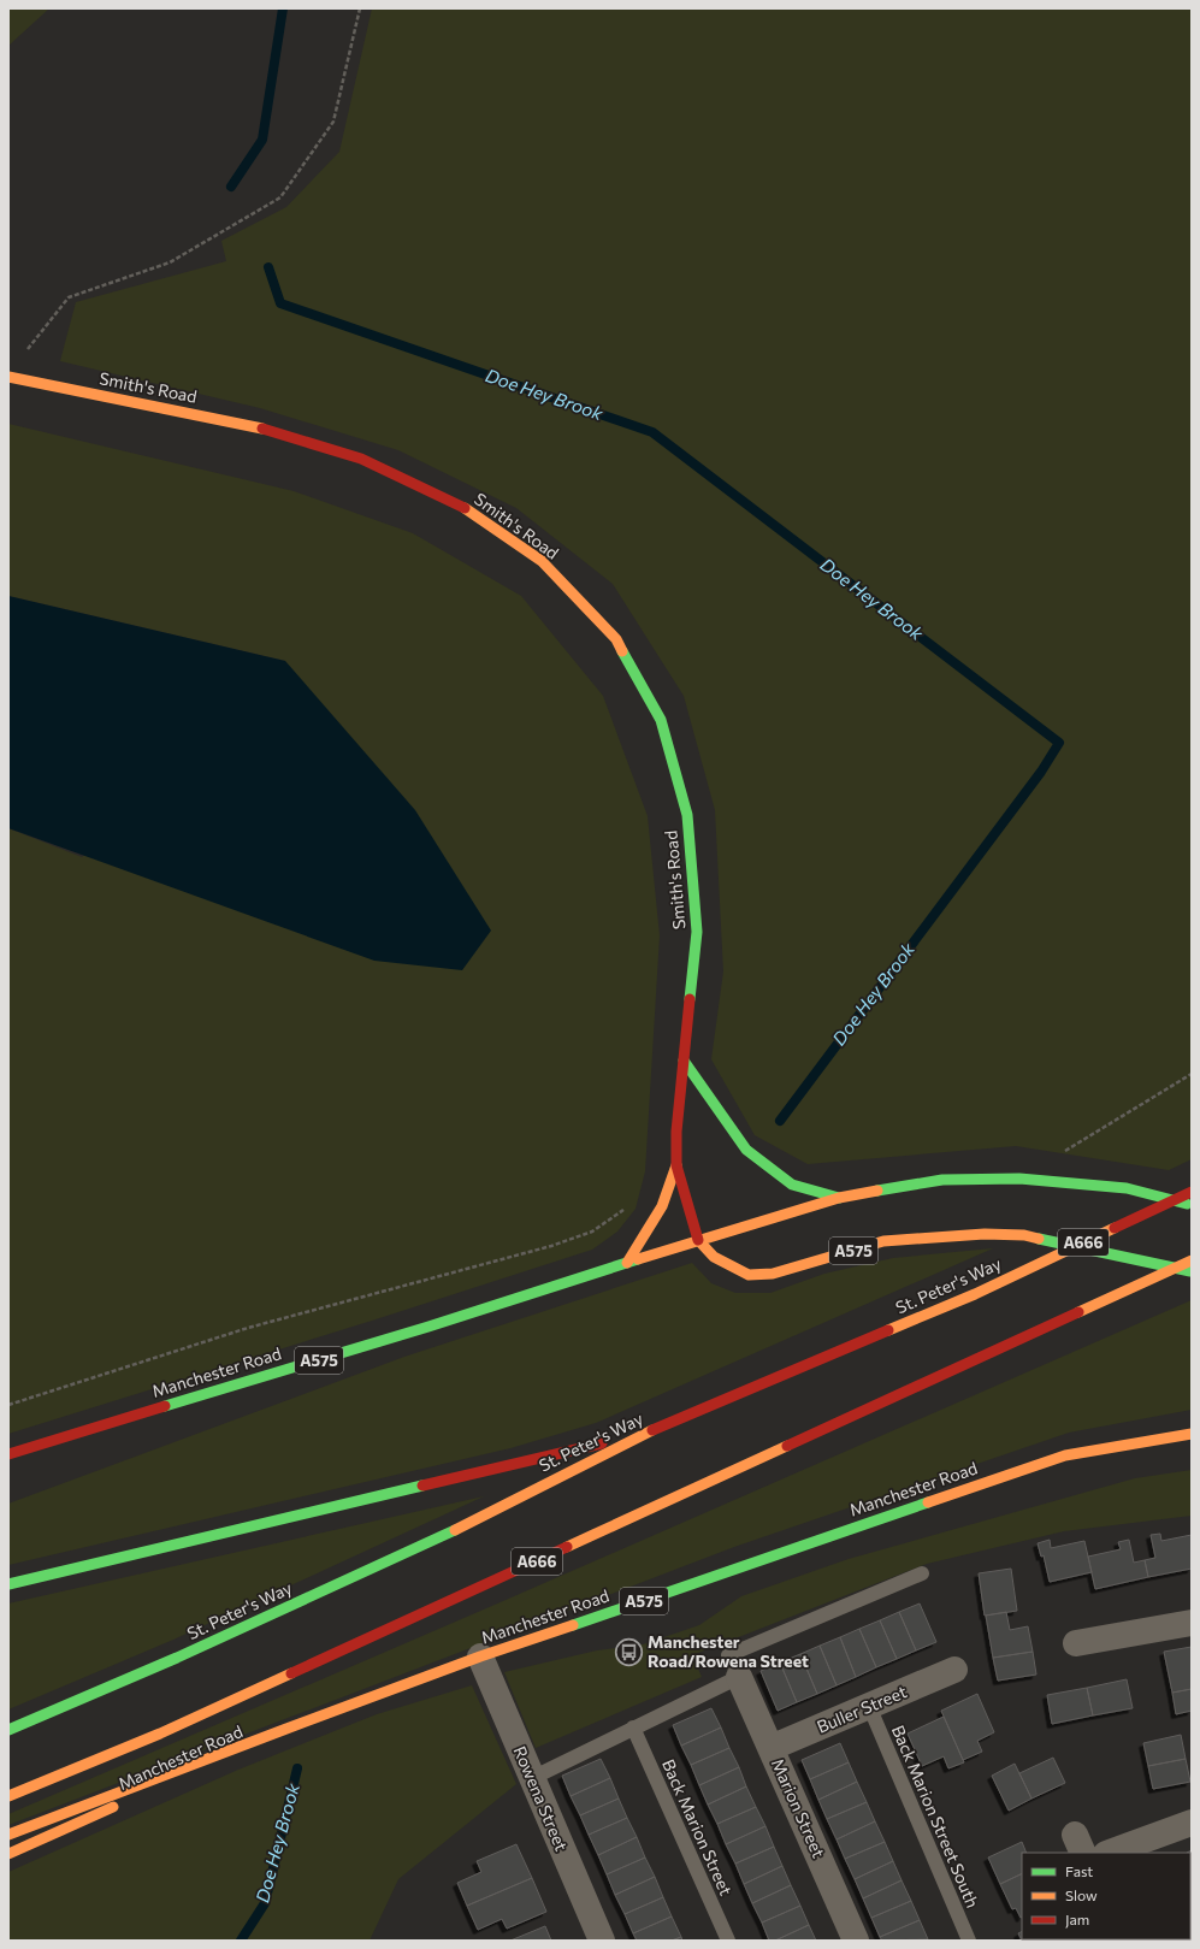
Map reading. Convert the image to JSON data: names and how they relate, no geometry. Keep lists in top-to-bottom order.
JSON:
{
  "streets": {
    "main road": [
      "Smith's Road",
      "A666",
      "A575",
      "St. Peter's Way",
      "Manchester Road"
    ],
    "street": ["Buller Street", "Rowena Street", "Marion Street"],
    "lane": ["Back Marion Street South", "Back Marion Street"]
  },
  "crossings": [
    ["Smith's Road", "A575"],
    ["Smith's Road", "Manchester Road"],
    ["A575", "Manchester Road"],
    ["Manchester Road", "Rowena Street"],
    ["Buller Street", "Marion Street"],
    ["Buller Street", "Back Marion Street South"]
  ],
  "water": ["Doe Hey Brook"],
  "places": {
    "bus stop": ["Manchester Road/Rowena Street"]
  },
  "legend": ["Fast", "Slow", "Jam"]
}
